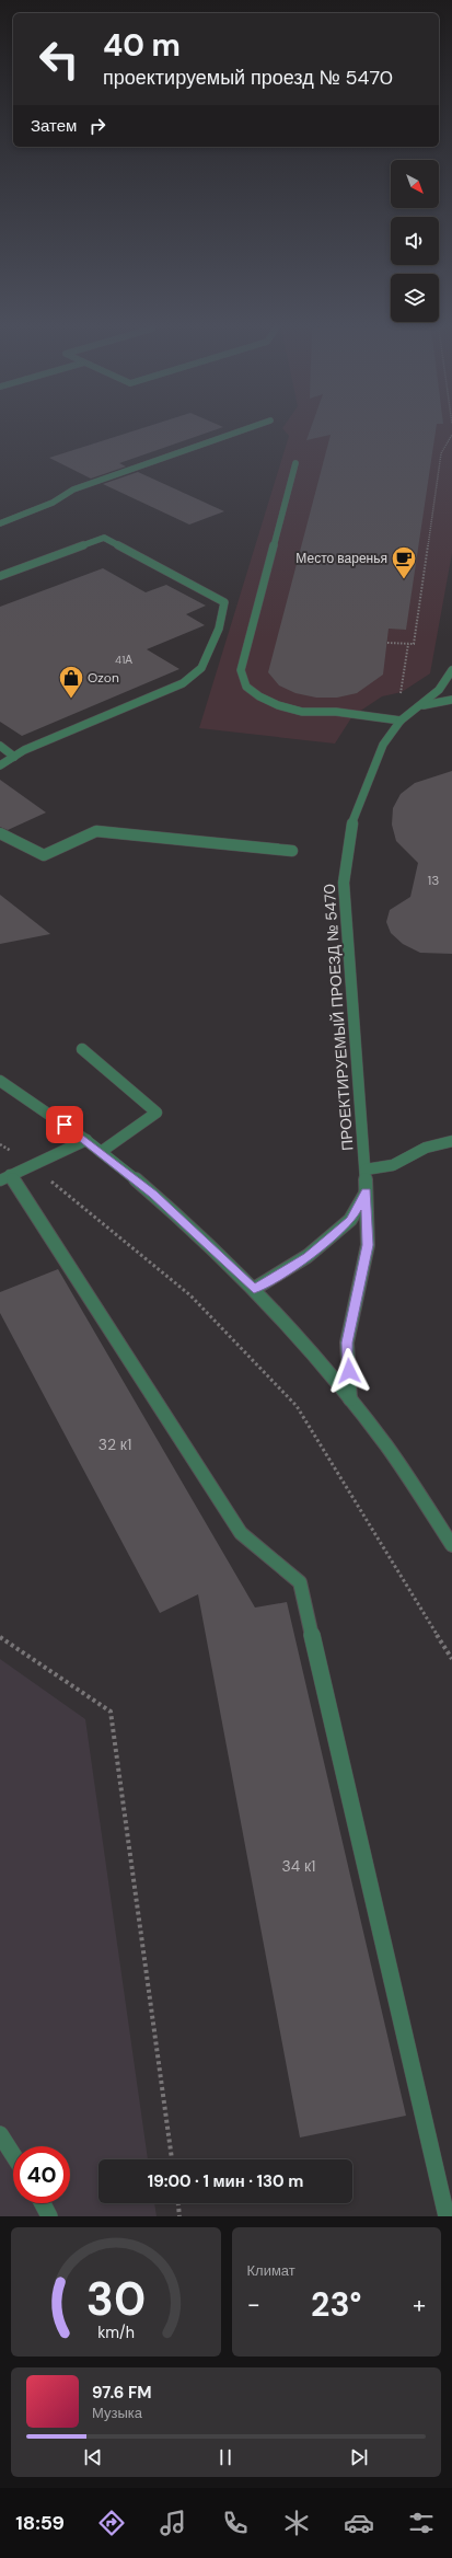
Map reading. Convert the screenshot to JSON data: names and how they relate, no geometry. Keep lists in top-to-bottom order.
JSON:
{
  "streets": {
    "street": ["ПРОЕКТИРУЕМЫЙ ПРОЕЗД № 5470"]
  },
  "places": {
    "cafe": ["Место варенья"],
    "shop": ["Ozon"]
  },
  "house_numbers": [
    "41А",
    "13",
    "32 к1",
    "34 к1"
  ],
  "north": "bottom right",
  "page": {
    "turn": ["40 m", "проектируемый проезд № 5470"],
    "then": "Затем",
    "limit": "40",
    "trip": "19:00 · 1 мин · 130 m",
    "tile": "Климат",
    "heat": ["−", "23°", "+"],
    "song": ["97.6 FM", "Музыка"],
    "tabs": "18:59",
    "gauge": ["30", "km/h"]
  }
}
